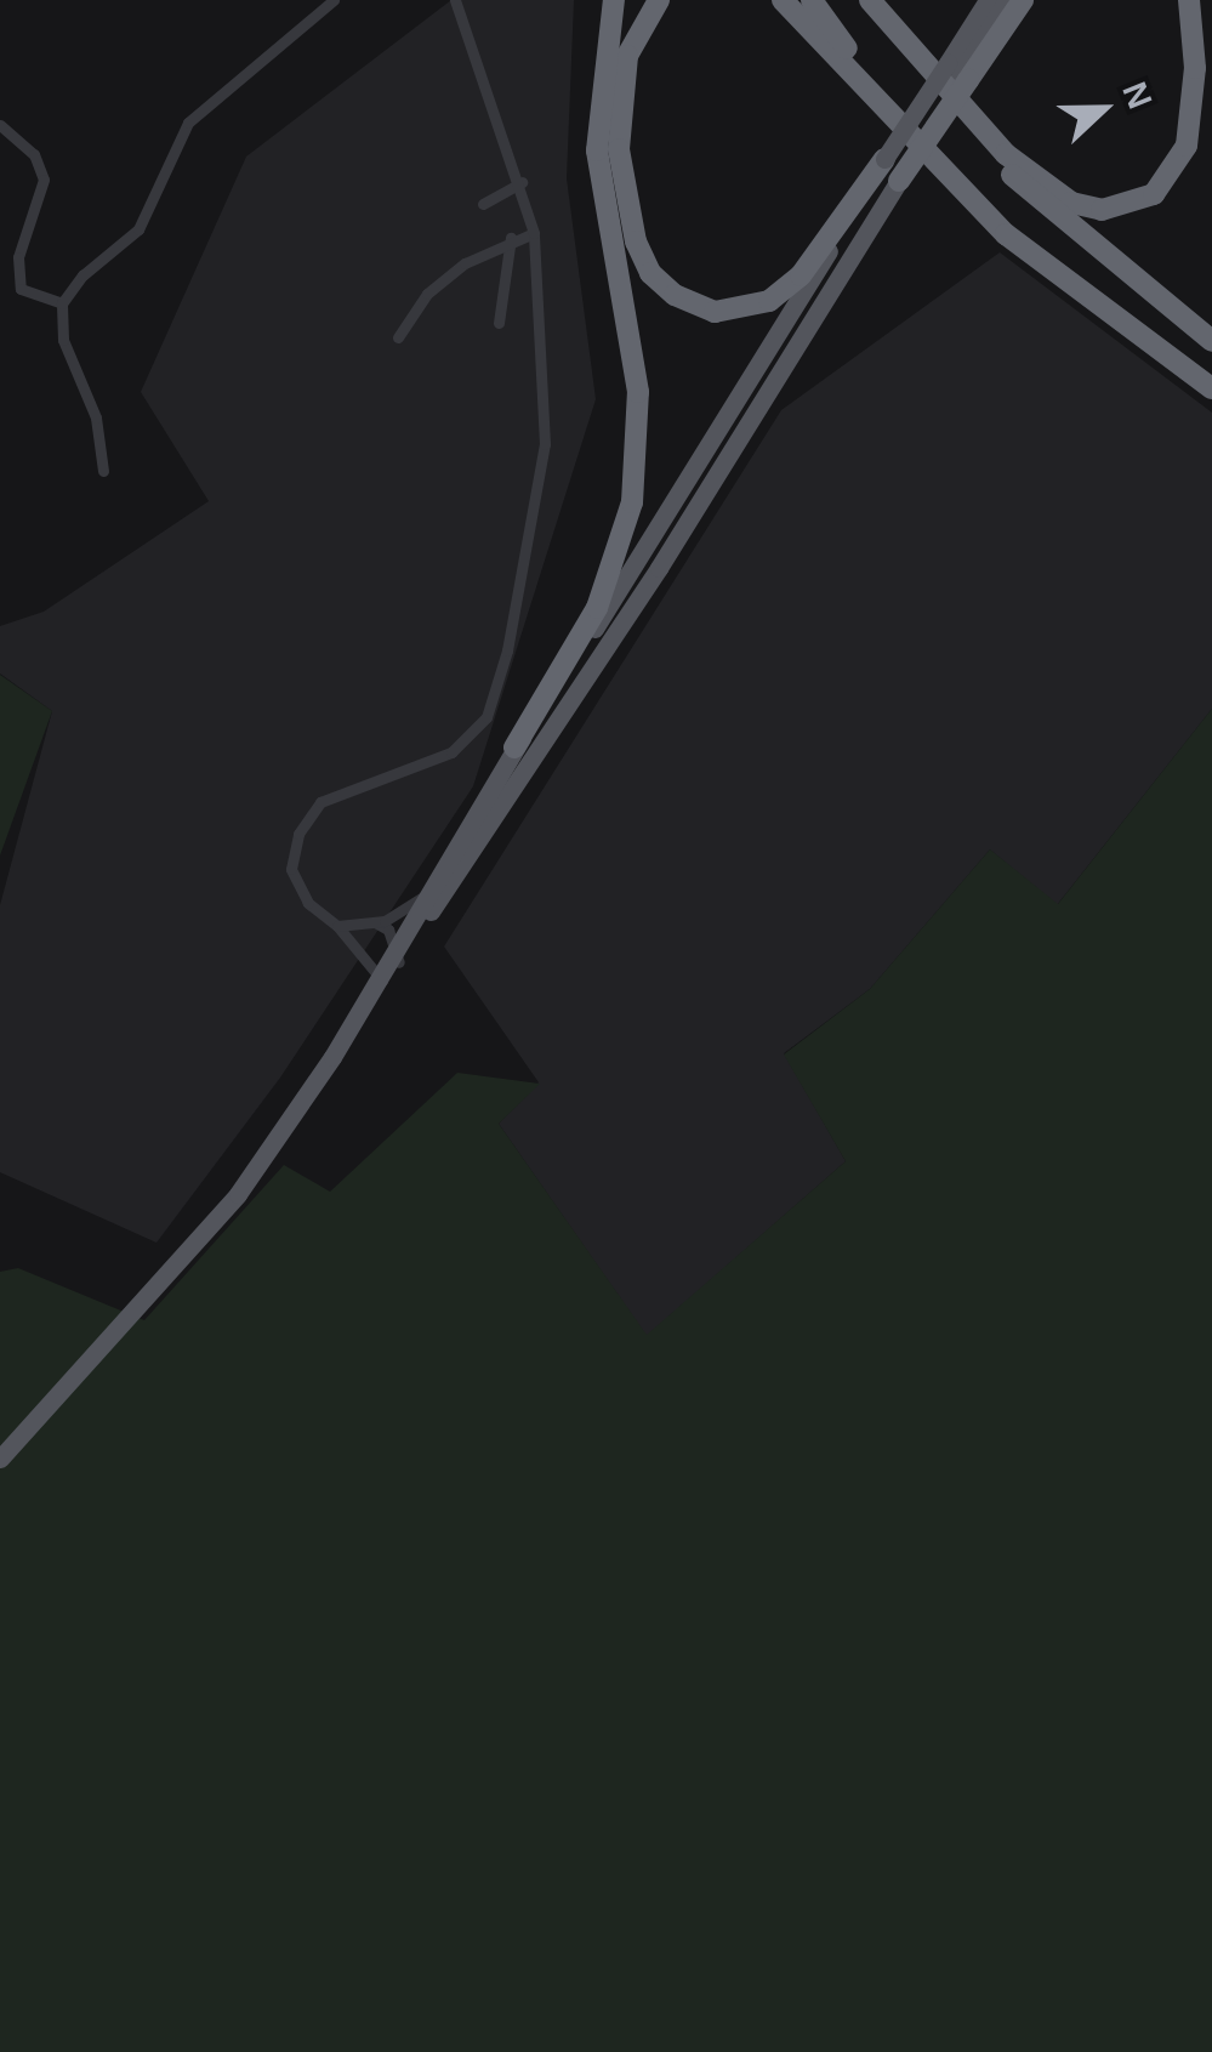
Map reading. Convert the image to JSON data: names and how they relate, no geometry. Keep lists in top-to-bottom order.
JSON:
{
  "north": "right"
}
